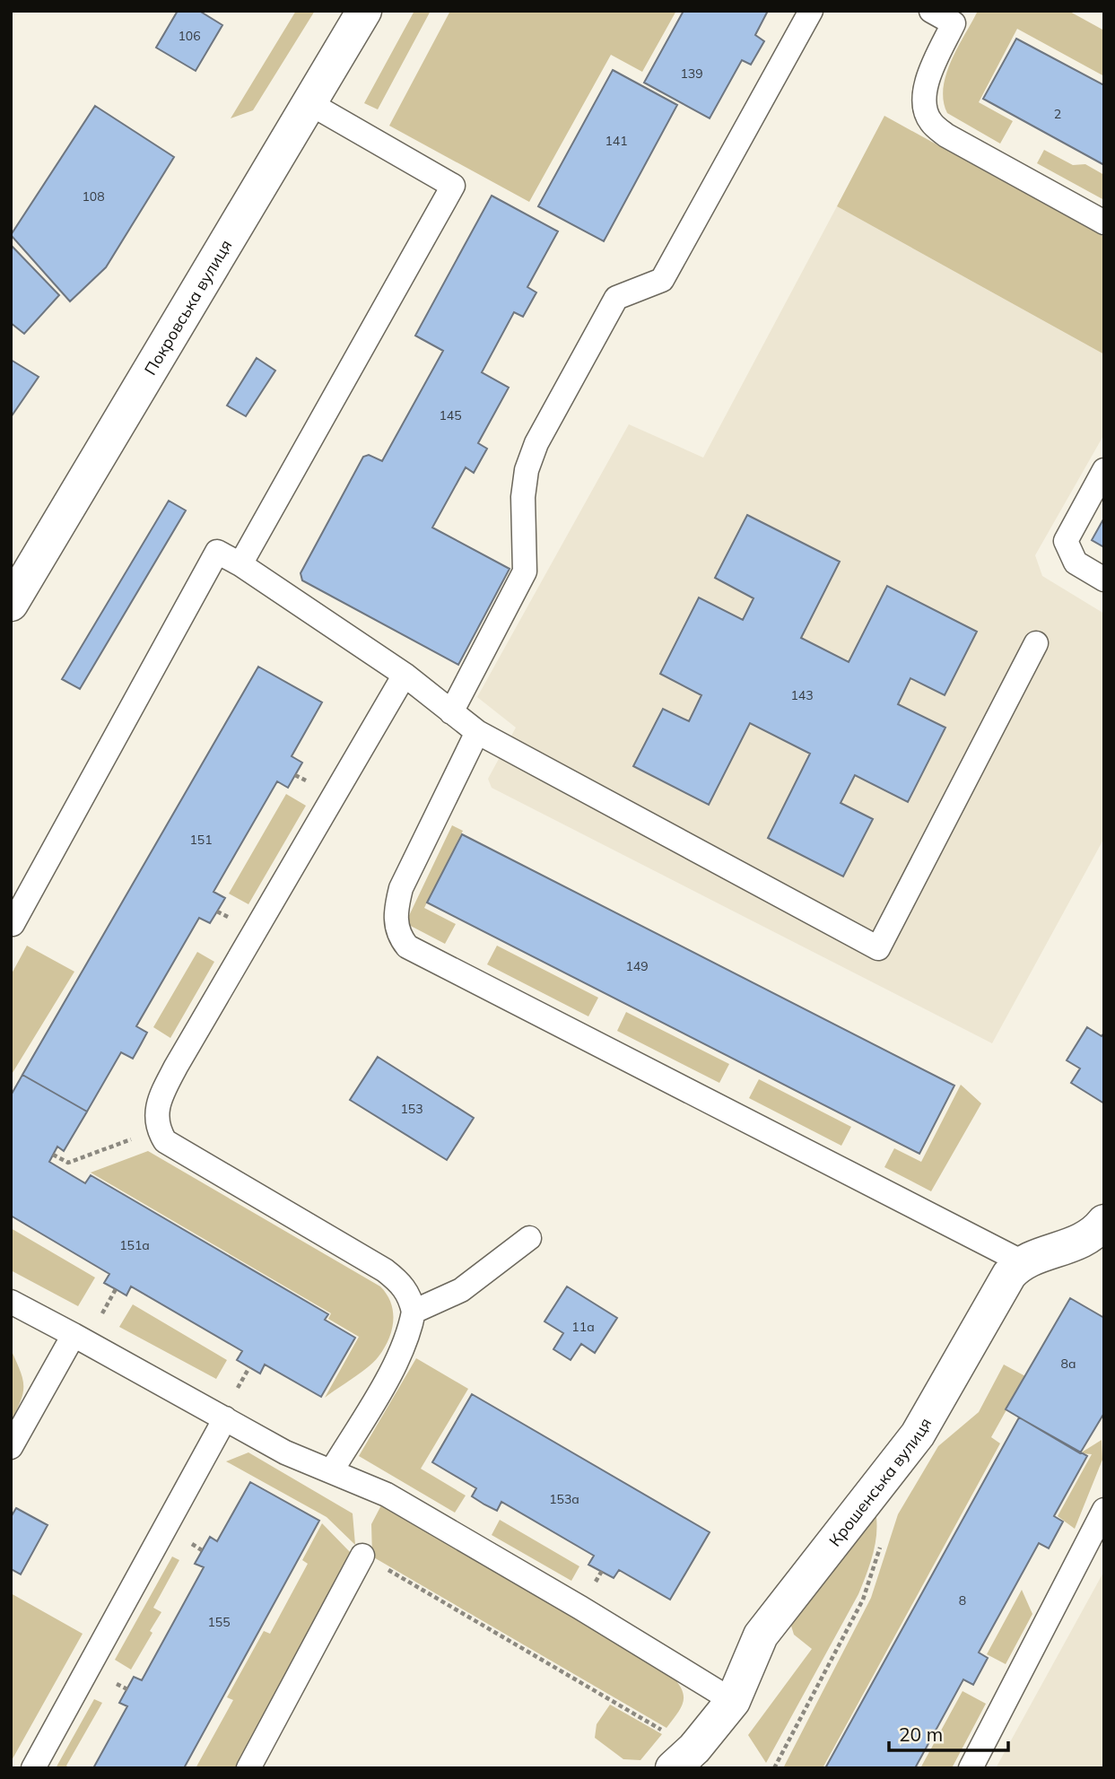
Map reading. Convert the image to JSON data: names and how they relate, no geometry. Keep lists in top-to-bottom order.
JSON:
{
  "streets": {
    "main road": ["Покровська вулиця", "Крошенська вулиця"]
  },
  "house_numbers": [
    "106",
    "139",
    "2",
    "141",
    "108",
    "145",
    "143",
    "151",
    "149",
    "153",
    "151а",
    "11а",
    "8а",
    "153а",
    "8",
    "155"
  ],
  "scale_bar": "20 m"
}
